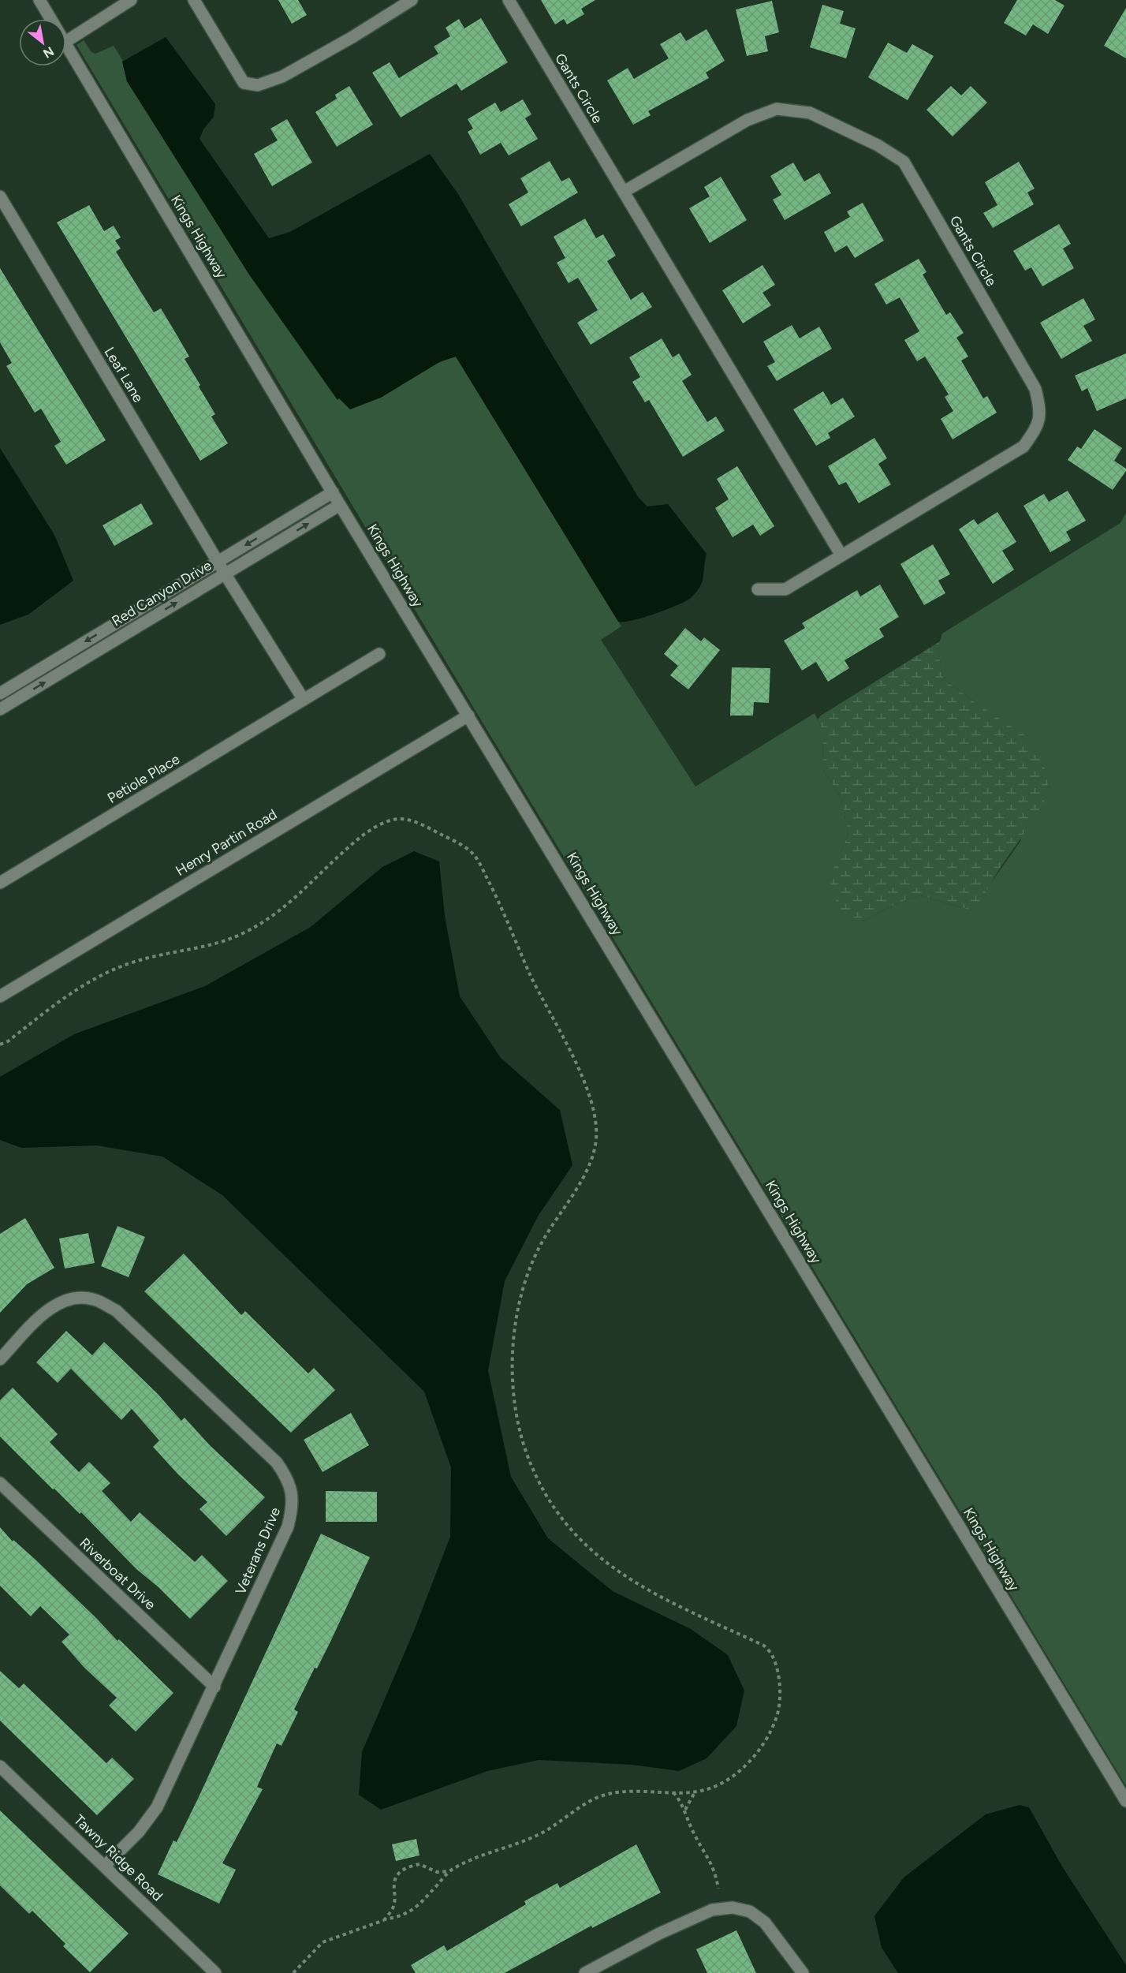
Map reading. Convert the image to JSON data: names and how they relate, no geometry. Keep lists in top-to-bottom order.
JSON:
{
  "streets": {
    "street": [
      "Gants Circle",
      "Kings Highway",
      "Leaf Lane",
      "Red Canyon Drive",
      "Petiole Place",
      "Henry Partin Road",
      "Veterans Drive",
      "Riverboat Drive",
      "Tawny Ridge Road"
    ]
  },
  "crossings": [
    ["Kings Highway", "Red Canyon Drive"],
    ["Kings Highway", "Henry Partin Road"],
    ["Leaf Lane", "Red Canyon Drive"],
    ["Veterans Drive", "Riverboat Drive"],
    ["Veterans Drive", "Tawny Ridge Road"]
  ],
  "north": "bottom right"
}
